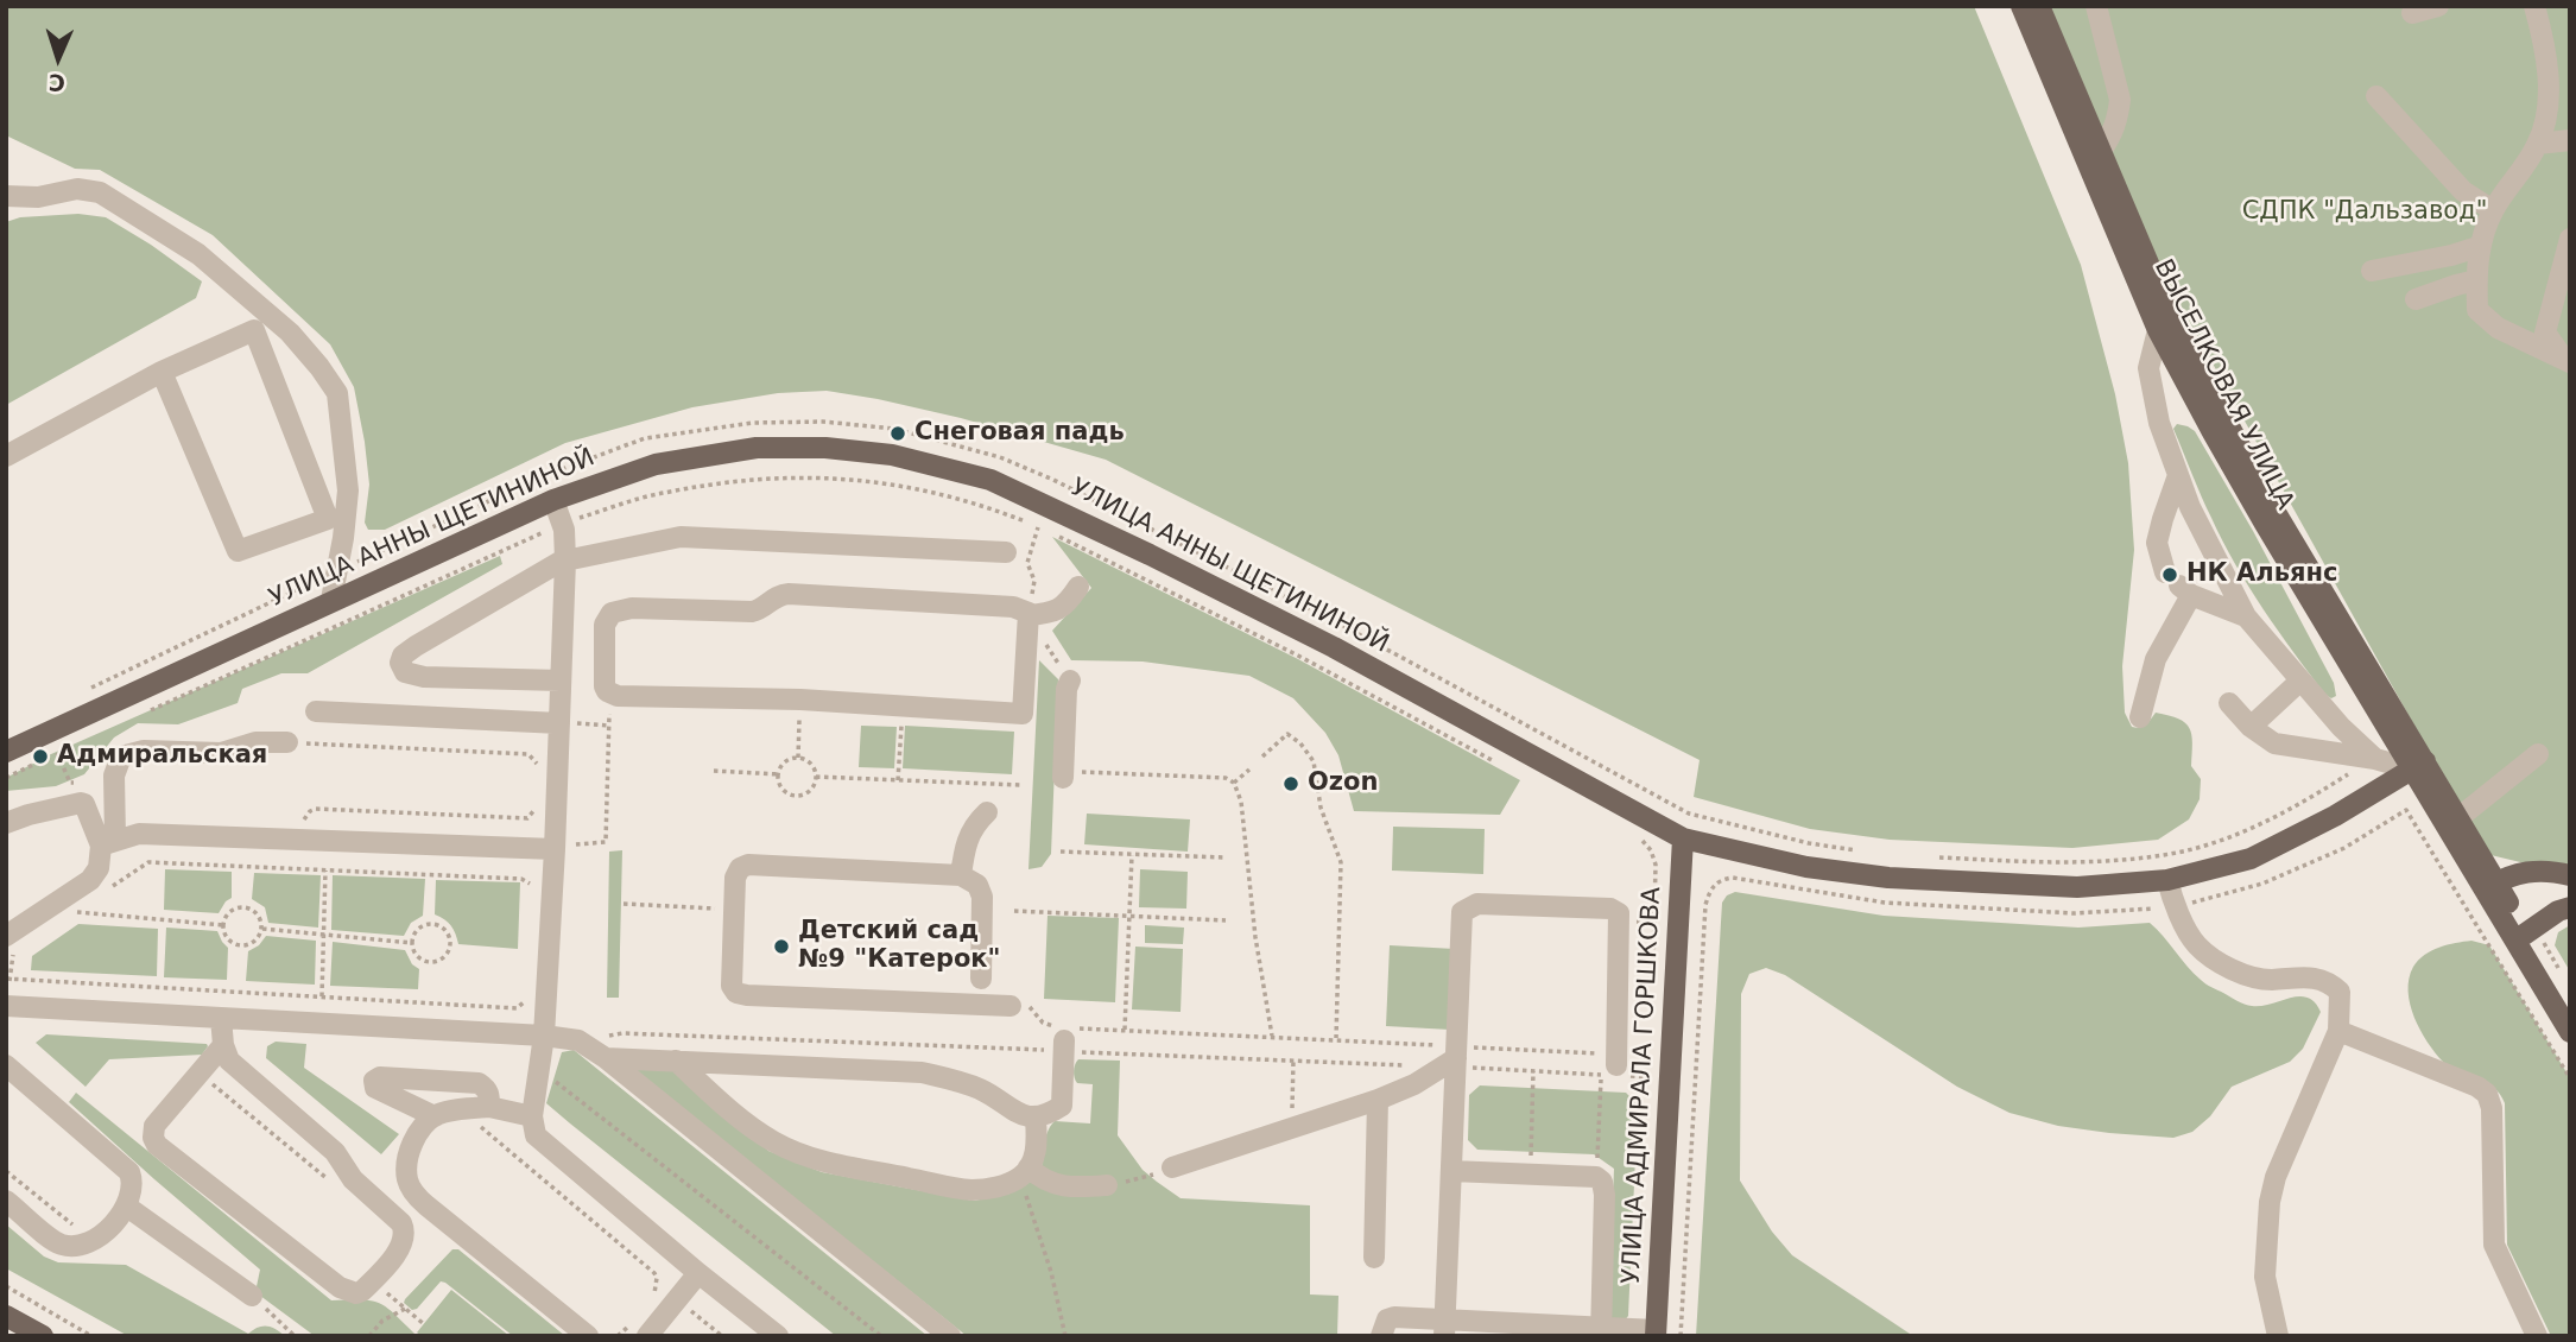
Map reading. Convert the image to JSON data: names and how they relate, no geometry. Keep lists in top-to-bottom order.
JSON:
{
  "streets": {
    "main road": ["ВЫСЕЛКОВАЯ УЛИЦА", "УЛИЦА АННЫ ЩЕТИНИНОЙ", "УЛИЦА АДМИРАЛА ГОРШКОВА"]
  },
  "crossings": [
    ["ВЫСЕЛКОВАЯ УЛИЦА", "УЛИЦА АННЫ ЩЕТИНИНОЙ"],
    ["УЛИЦА АННЫ ЩЕТИНИНОЙ", "УЛИЦА АДМИРАЛА ГОРШКОВА"]
  ],
  "parks": ["СДПК \"Дальзавод\""],
  "places": [
    "Снеговая падь",
    "НК Альянс",
    "Адмиральская",
    "Ozon",
    "Детский сад №9 \"Катерок\""
  ],
  "north": "bottom"
}
